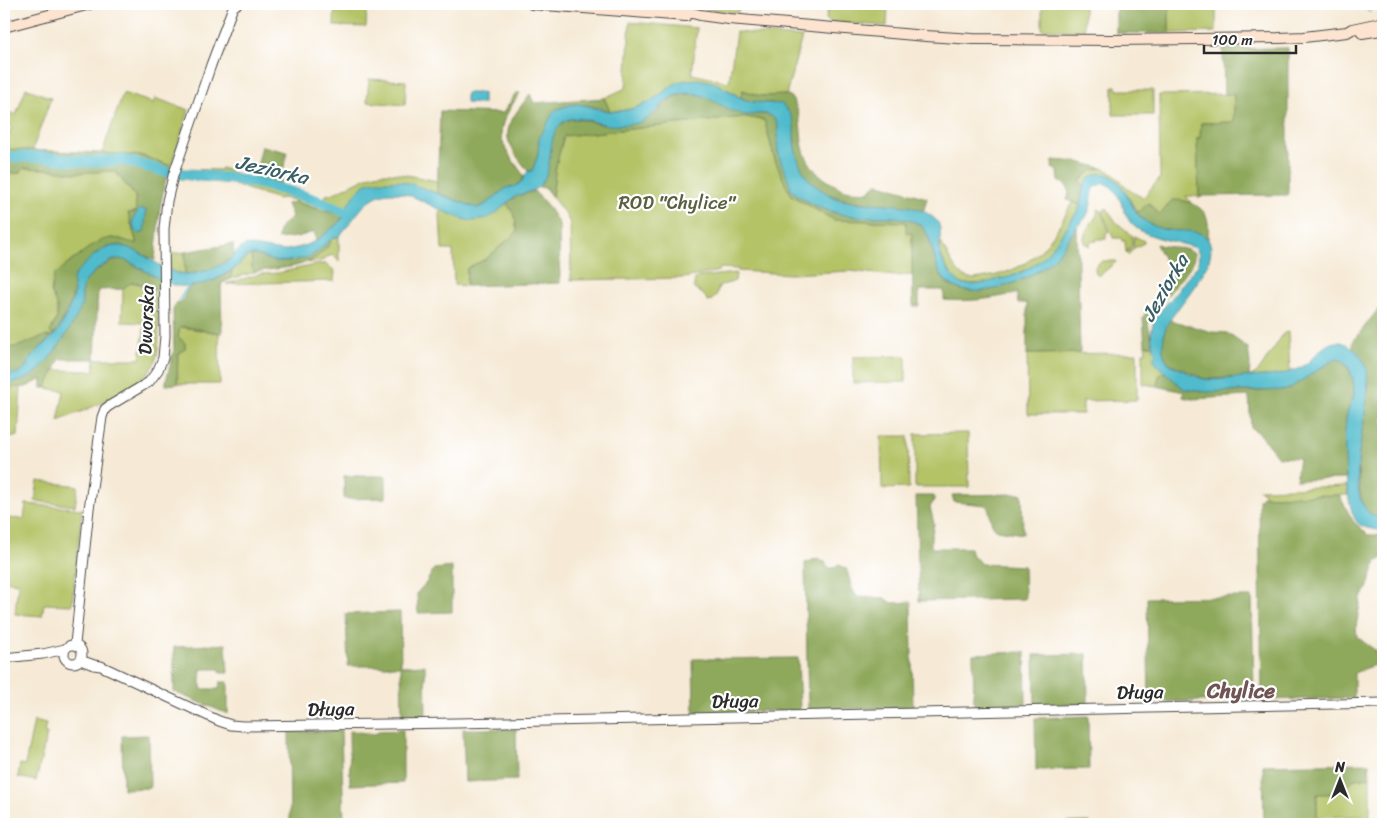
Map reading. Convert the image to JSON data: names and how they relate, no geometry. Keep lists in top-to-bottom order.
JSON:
{
  "streets": {
    "street": ["Dworska", "Długa"]
  },
  "crossings": [
    ["Dworska", "Długa"]
  ],
  "districts": ["Chylice"],
  "water": ["Jeziorka"],
  "parks": ["ROD \"Chylice\""],
  "scale_bar": "100 m",
  "north": "top"
}
